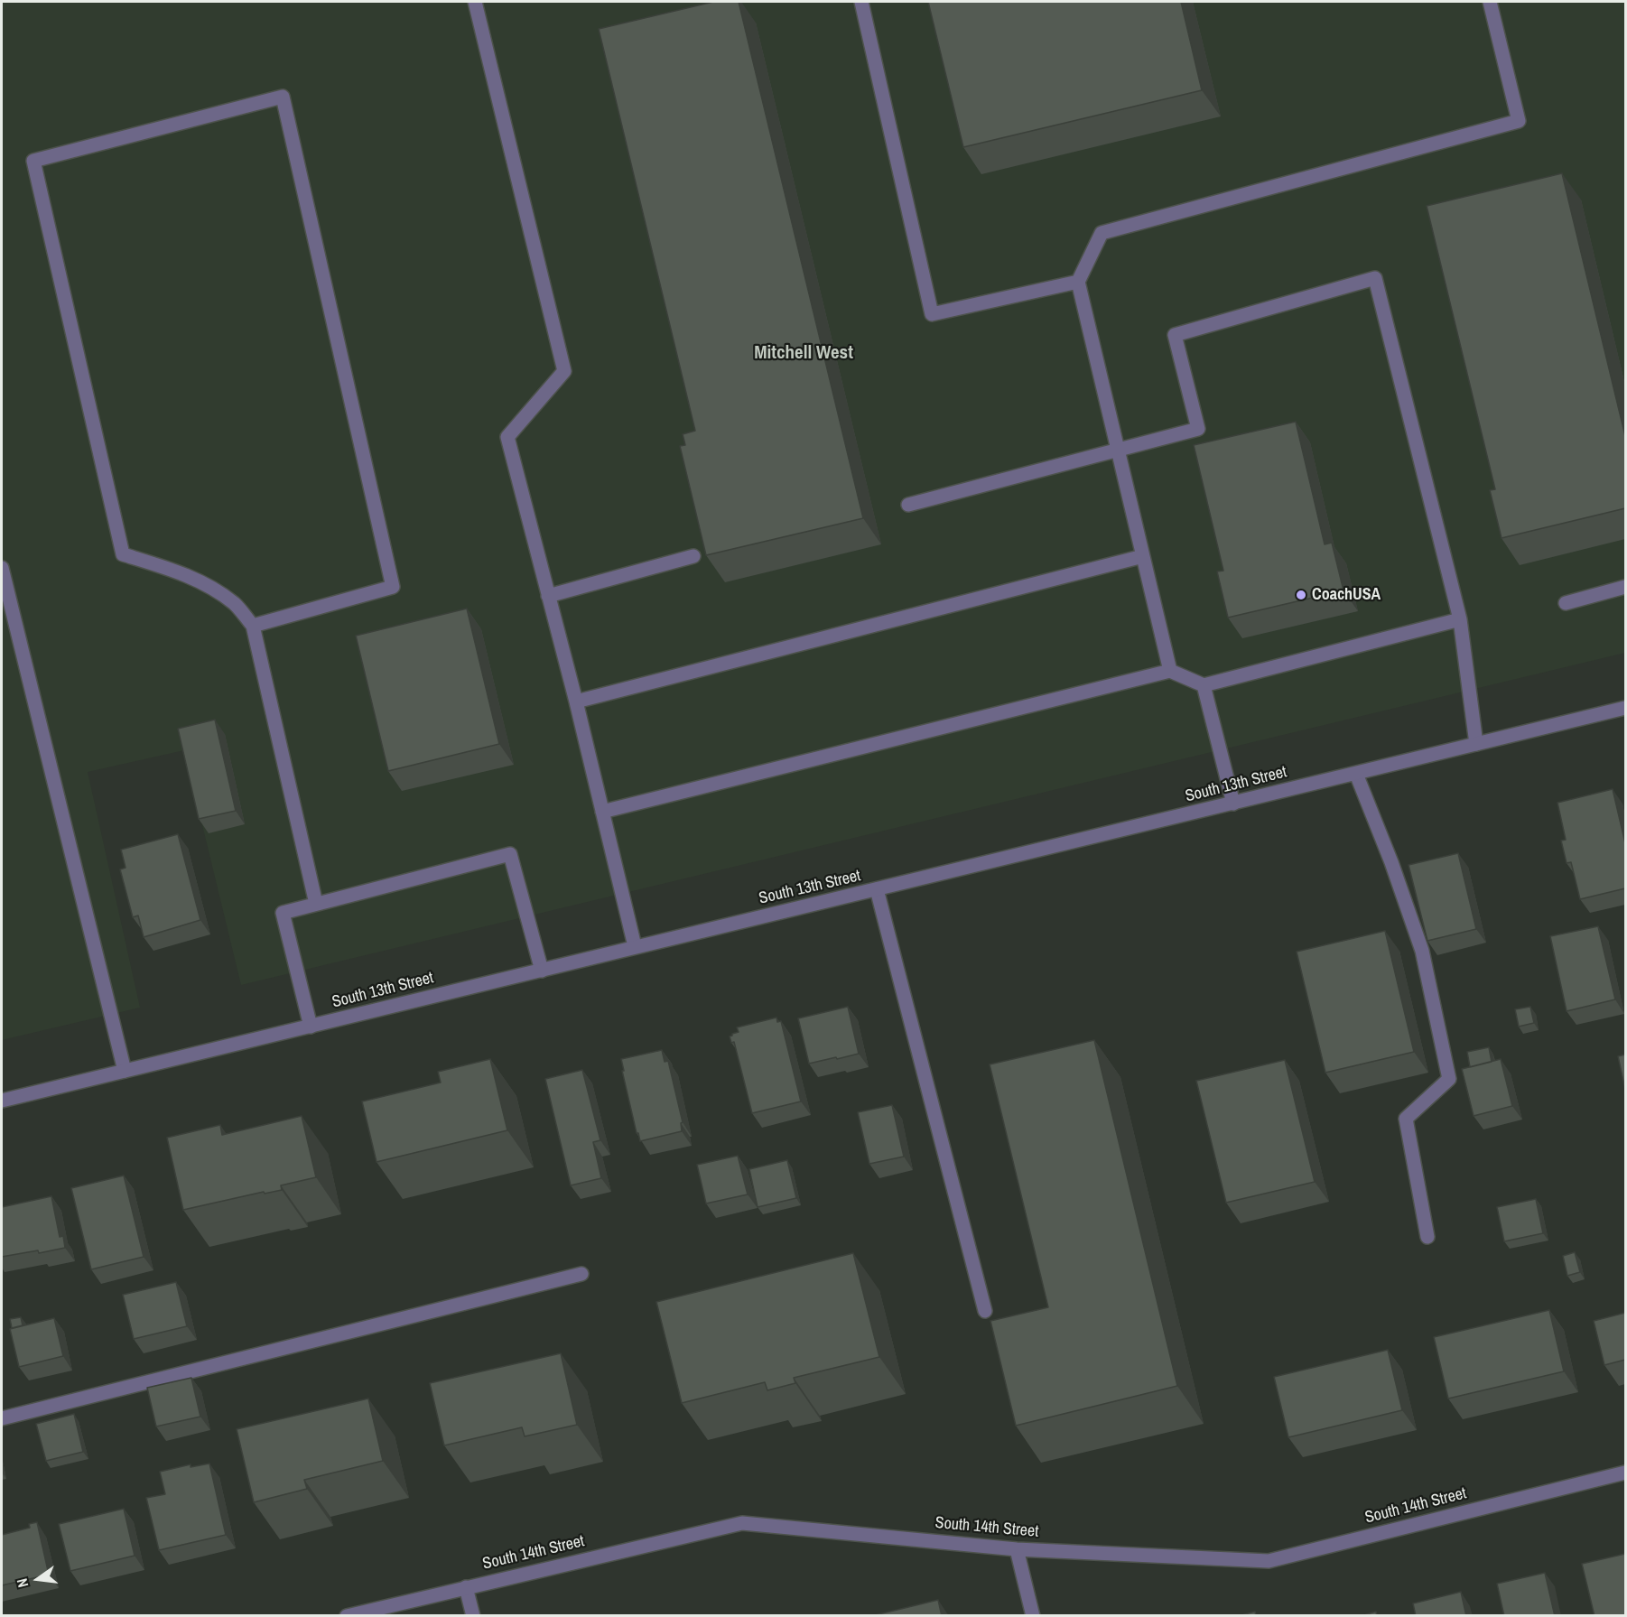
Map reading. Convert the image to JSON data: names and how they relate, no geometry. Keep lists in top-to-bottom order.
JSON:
{
  "streets": {
    "street": ["South 13th Street", "South 14th Street"]
  },
  "districts": ["Mitchell West"],
  "places": ["CoachUSA"],
  "north": "left"
}
